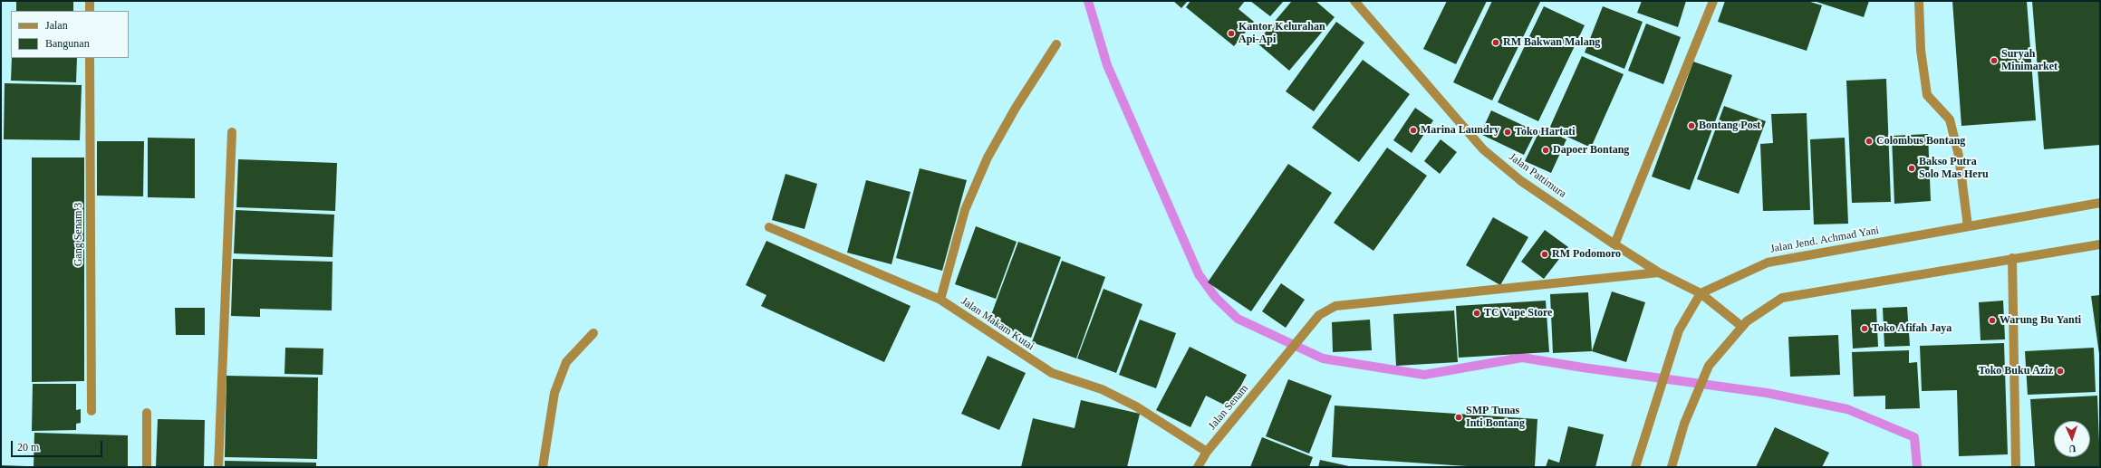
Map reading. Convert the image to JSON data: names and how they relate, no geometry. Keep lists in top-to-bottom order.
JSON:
{
  "streets": {
    "street": [
      "Jalan Pattimura",
      "Gang Senam 3",
      "Jalan Jend. Achmad Yani",
      "Jalan Makam Kutai",
      "Jalan Senam"
    ]
  },
  "crossings": [
    ["Jalan Pattimura", "Jalan Jend. Achmad Yani"],
    ["Jalan Pattimura", "Jalan Senam"],
    ["Jalan Makam Kutai", "Jalan Senam"]
  ],
  "places": [
    "Kantor Kelurahan Api-Api",
    "RM Bakwan Malang",
    "Suryah Minimarket",
    "Bontang Post",
    "Marina Laundry",
    "Toko Hartati",
    "Colombus Bontang",
    "Dapoer Bontang",
    "Bakso Putra Solo Mas Heru",
    "RM Podomoro",
    "TC Vape Store",
    "Warung Bu Yanti",
    "Toko Afifah Jaya",
    "Toko Buku Aziz",
    "SMP Tunas Inti Bontang"
  ],
  "legend": ["Jalan", "Bangunan"],
  "scale_bar": "20 m",
  "north": "bottom"
}
